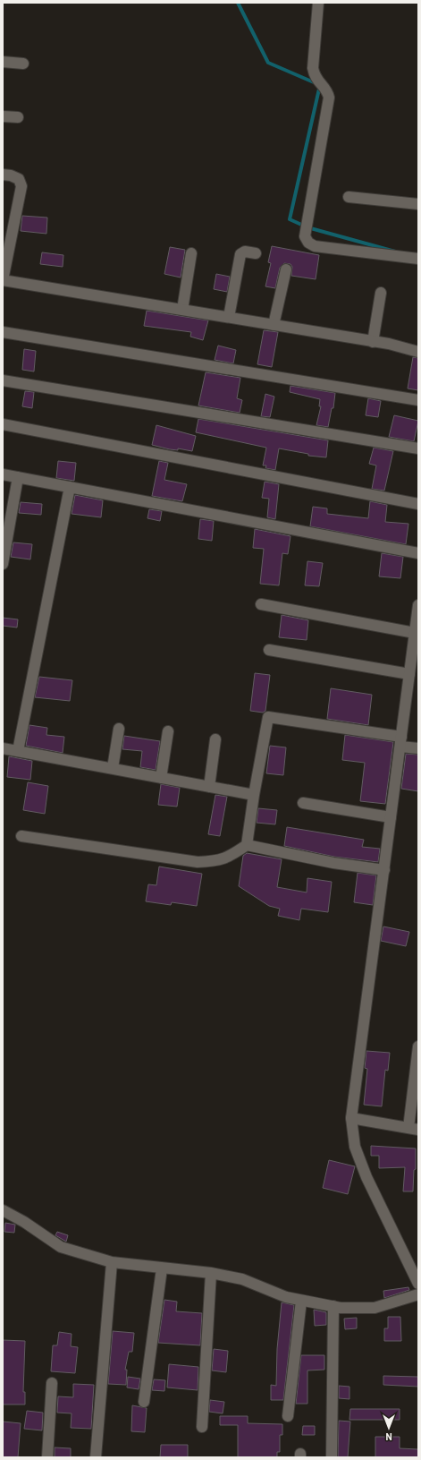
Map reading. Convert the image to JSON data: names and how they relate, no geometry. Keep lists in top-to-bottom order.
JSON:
{
  "north": "bottom"
}
